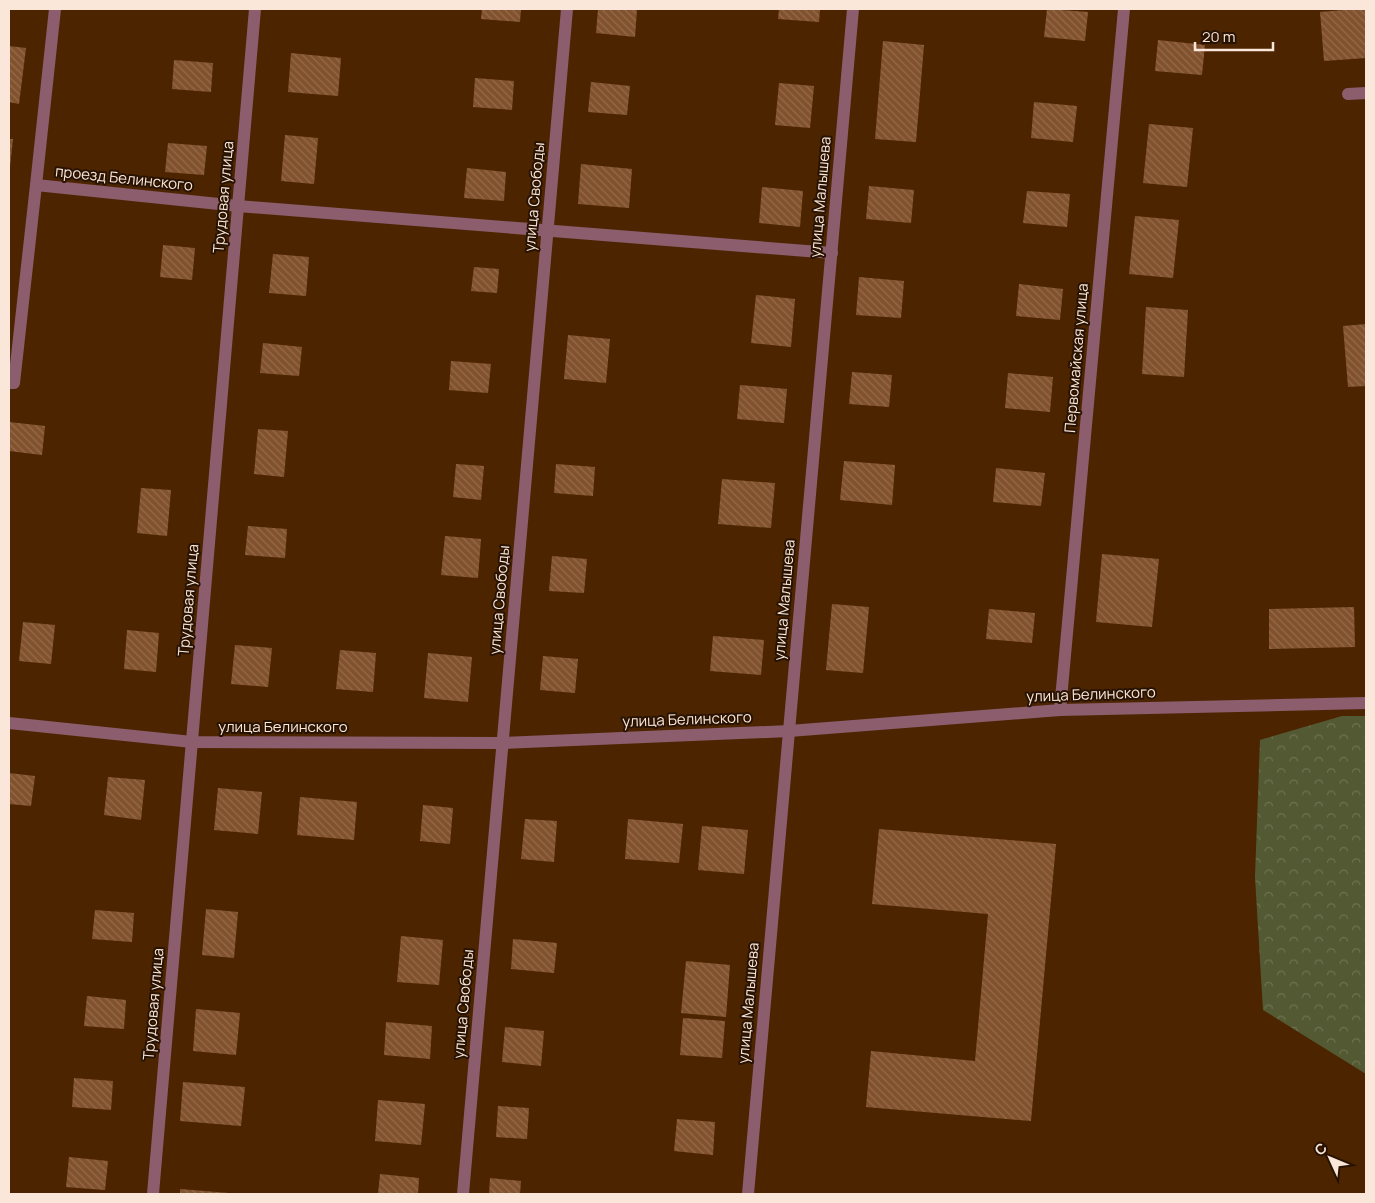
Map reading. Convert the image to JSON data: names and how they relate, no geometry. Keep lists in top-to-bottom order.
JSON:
{
  "streets": {
    "street": [
      "проезд Белинского",
      "Трудовая улица",
      "улица Свободы",
      "улица Малышева",
      "Первомайская улица",
      "улица Белинского"
    ]
  },
  "crossings": [
    ["проезд Белинского", "Трудовая улица"],
    ["проезд Белинского", "улица Свободы"],
    ["проезд Белинского", "улица Малышева"],
    ["Трудовая улица", "улица Белинского"],
    ["улица Свободы", "улица Белинского"],
    ["улица Малышева", "улица Белинского"],
    ["Первомайская улица", "улица Белинского"]
  ],
  "scale_bar": "20 m",
  "north": "top left"
}
